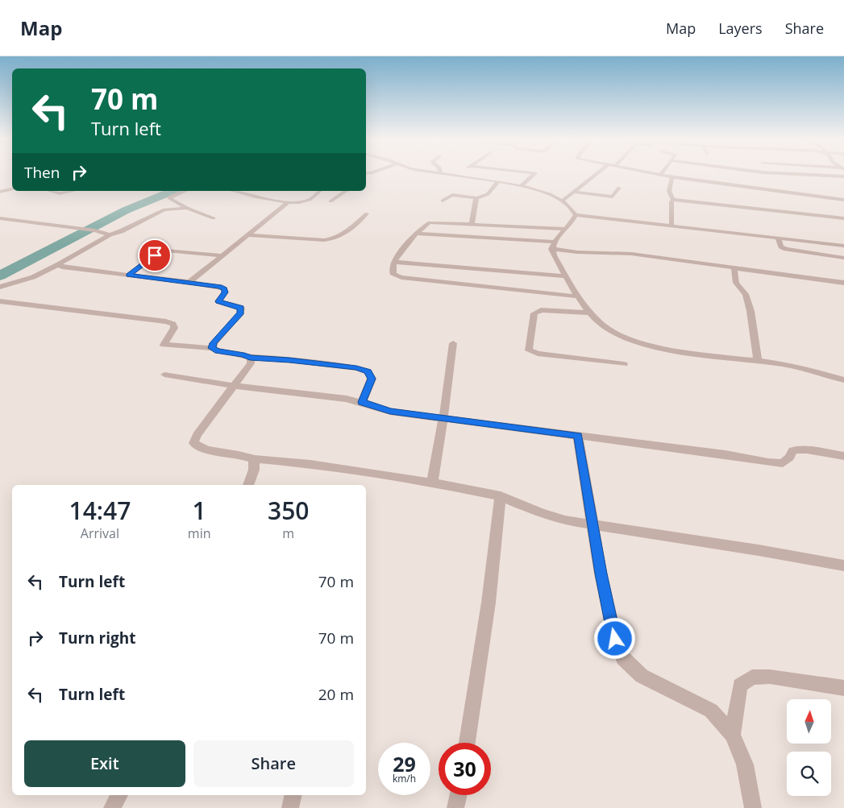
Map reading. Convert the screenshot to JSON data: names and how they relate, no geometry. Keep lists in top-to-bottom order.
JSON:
{
  "north": "top",
  "page": {
    "header": "Map",
    "nav": ["Map", "Layers", "Share"],
    "turn": ["70 m", "Turn left"],
    "then": "Then",
    "eta": [
      "14:47",
      "Arrival",
      "1",
      "min",
      "350",
      "m"
    ],
    "list": [
      {
        "name": "Turn left",
        "value": "70 m"
      },
      {
        "name": "Turn right",
        "value": "70 m"
      },
      {
        "name": "Turn left",
        "value": "20 m"
      }
    ],
    "buttons": ["Exit", "Share"],
    "speed": "29 km/h",
    "limit": "30"
  }
}
